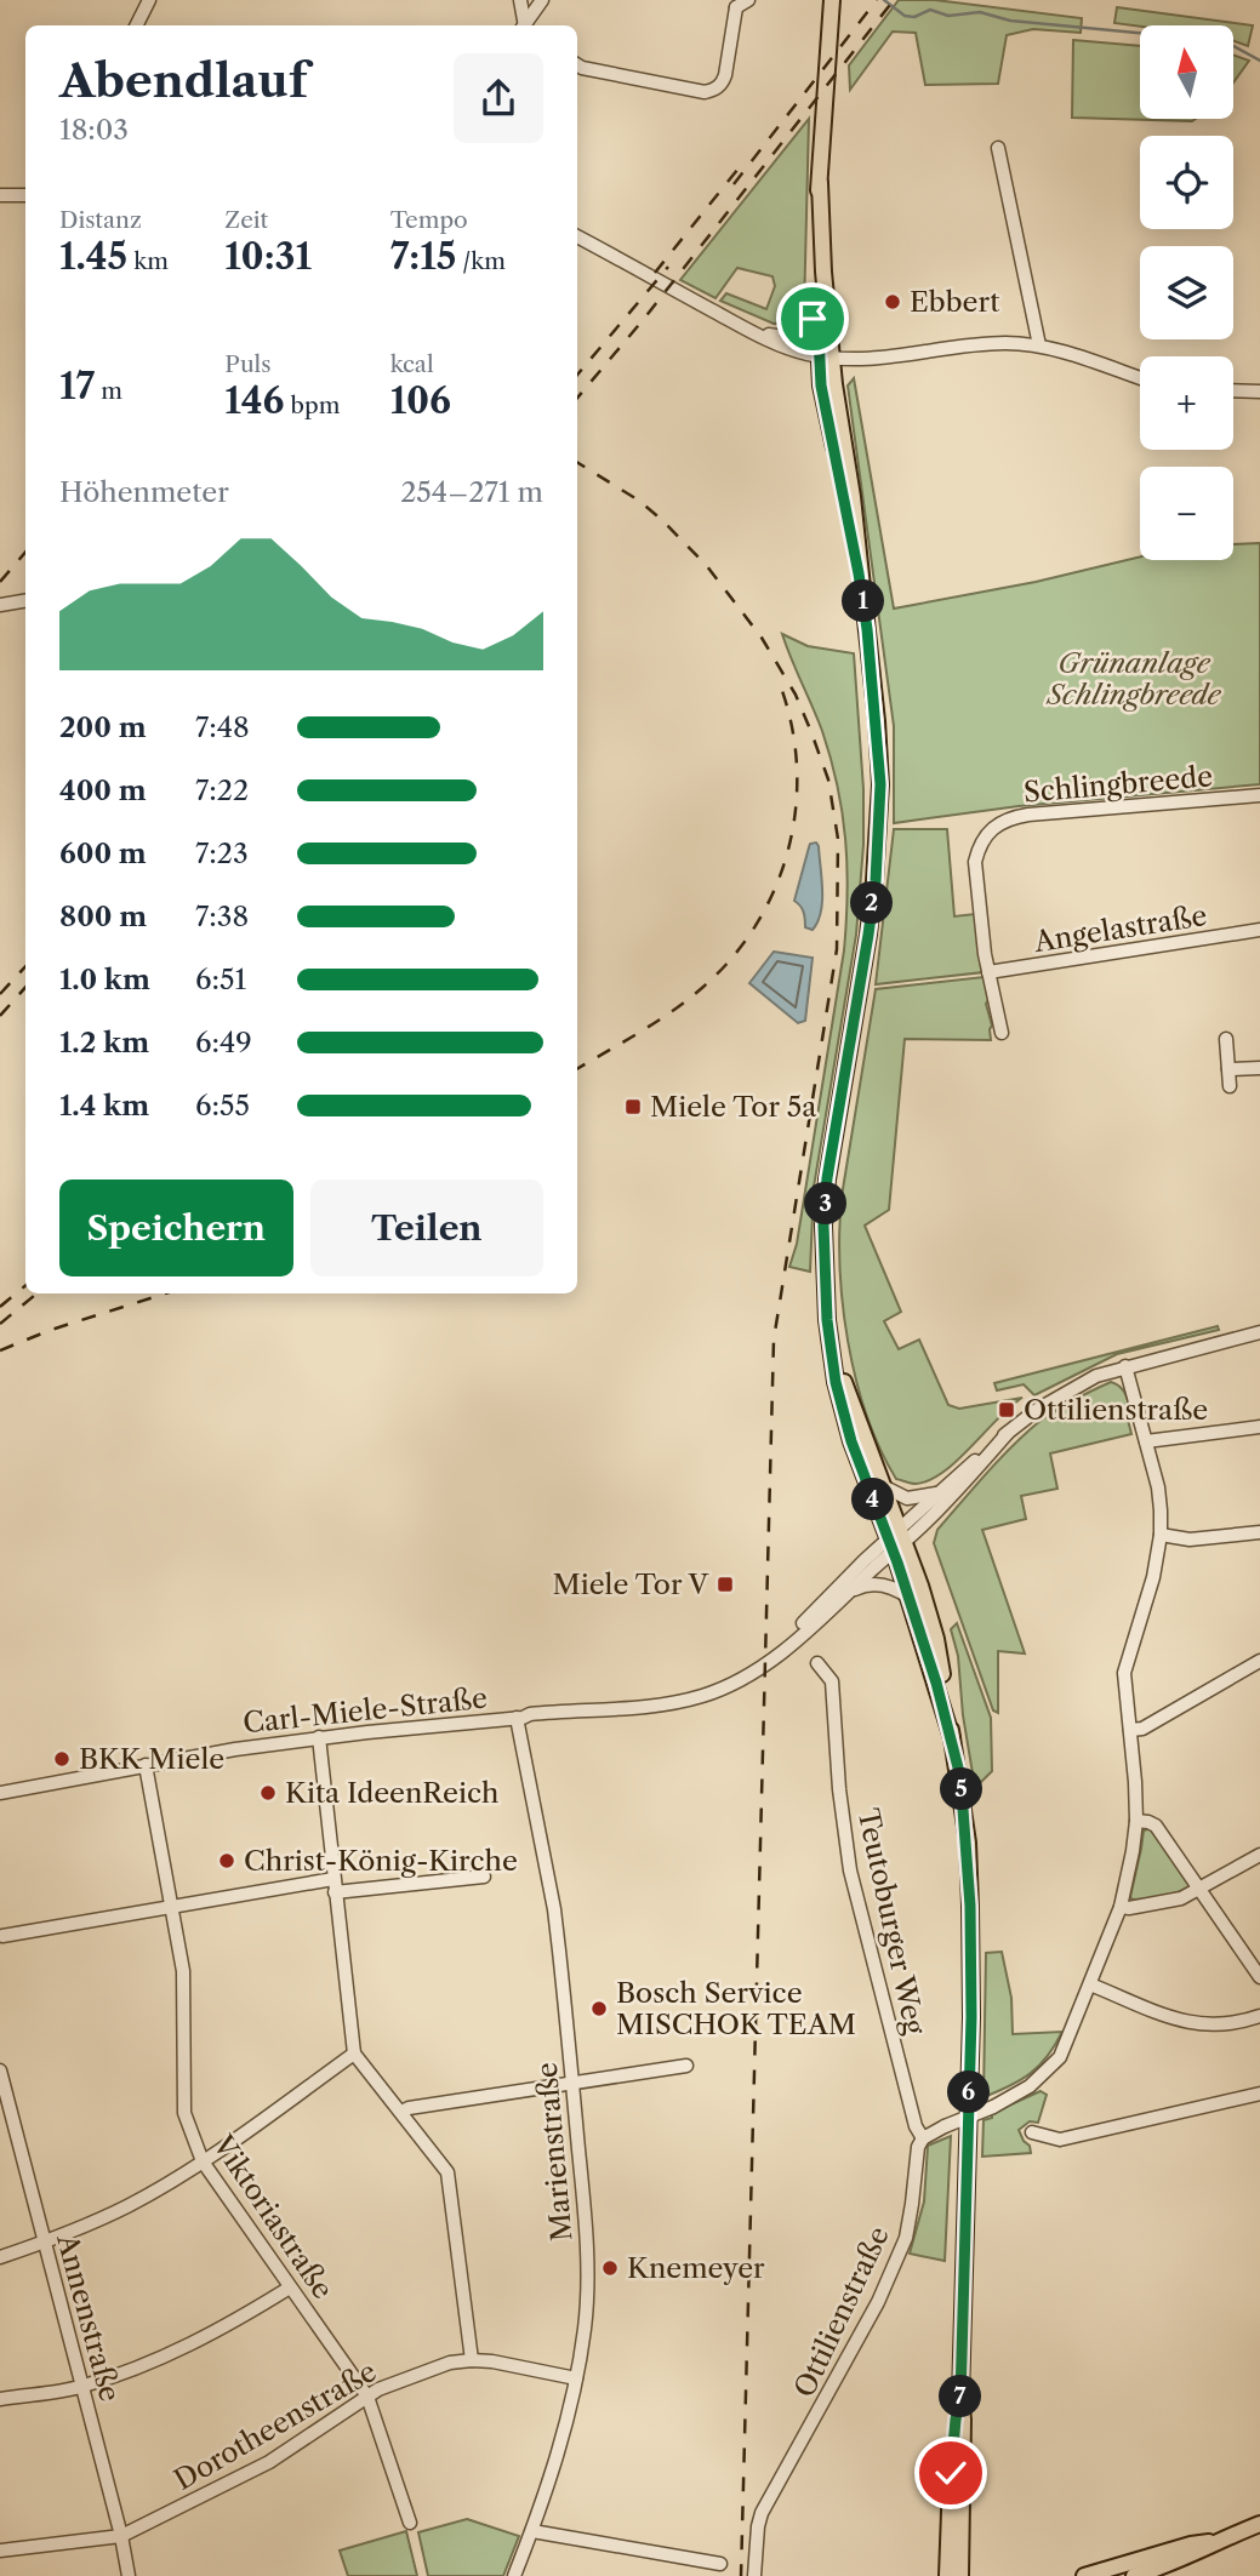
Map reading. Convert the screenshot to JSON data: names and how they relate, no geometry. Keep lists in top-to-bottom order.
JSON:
{
  "streets": {
    "street": [
      "Schlingbreede",
      "Angelastraße",
      "Carl-Miele-Straße",
      "Teutoburger Weg",
      "Marienstraße",
      "Viktoriastraße",
      "Ottilienstraße",
      "Annenstraße",
      "Dorotheenstraße"
    ]
  },
  "crossings": [
    ["Schlingbreede", "Angelastraße"],
    ["Carl-Miele-Straße", "Marienstraße"],
    ["Carl-Miele-Straße", "Viktoriastraße"],
    ["Teutoburger Weg", "Ottilienstraße"],
    ["Marienstraße", "Dorotheenstraße"],
    ["Viktoriastraße", "Dorotheenstraße"],
    ["Annenstraße", "Dorotheenstraße"]
  ],
  "parks": ["Grünanlage Schlingbreede"],
  "places": {
    "other": [
      "Ebbert",
      "BKK Miele",
      "Kita IdeenReich",
      "Christ-König-Kirche",
      "Bosch Service MISCHOK TEAM",
      "Knemeyer"
    ],
    "transit": ["Miele Tor 5a", "Ottilienstraße", "Miele Tor V"]
  },
  "north": "top",
  "page": {
    "map_buttons": ["+", "−"],
    "heading": ["Abendlauf", "18:03"],
    "stats": [
      ["Distanz", "1.45 km"],
      ["Zeit", "10:31"],
      ["Tempo", "7:15 /km"],
      ["17 m"],
      ["Puls", "146 bpm"],
      ["kcal", "106"]
    ],
    "chart": ["Höhenmeter", "254–271 m"],
    "pins": [
      "1",
      "2",
      "3",
      "4",
      "5",
      "6",
      "7"
    ],
    "list": [
      {
        "name": "200 m",
        "note": "7:48"
      },
      {
        "name": "400 m",
        "note": "7:22"
      },
      {
        "name": "600 m",
        "note": "7:23"
      },
      {
        "name": "800 m",
        "note": "7:38"
      },
      {
        "name": "1.0 km",
        "note": "6:51"
      },
      {
        "name": "1.2 km",
        "note": "6:49"
      },
      {
        "name": "1.4 km",
        "note": "6:55"
      }
    ],
    "buttons": ["Speichern", "Teilen"]
  }
}
